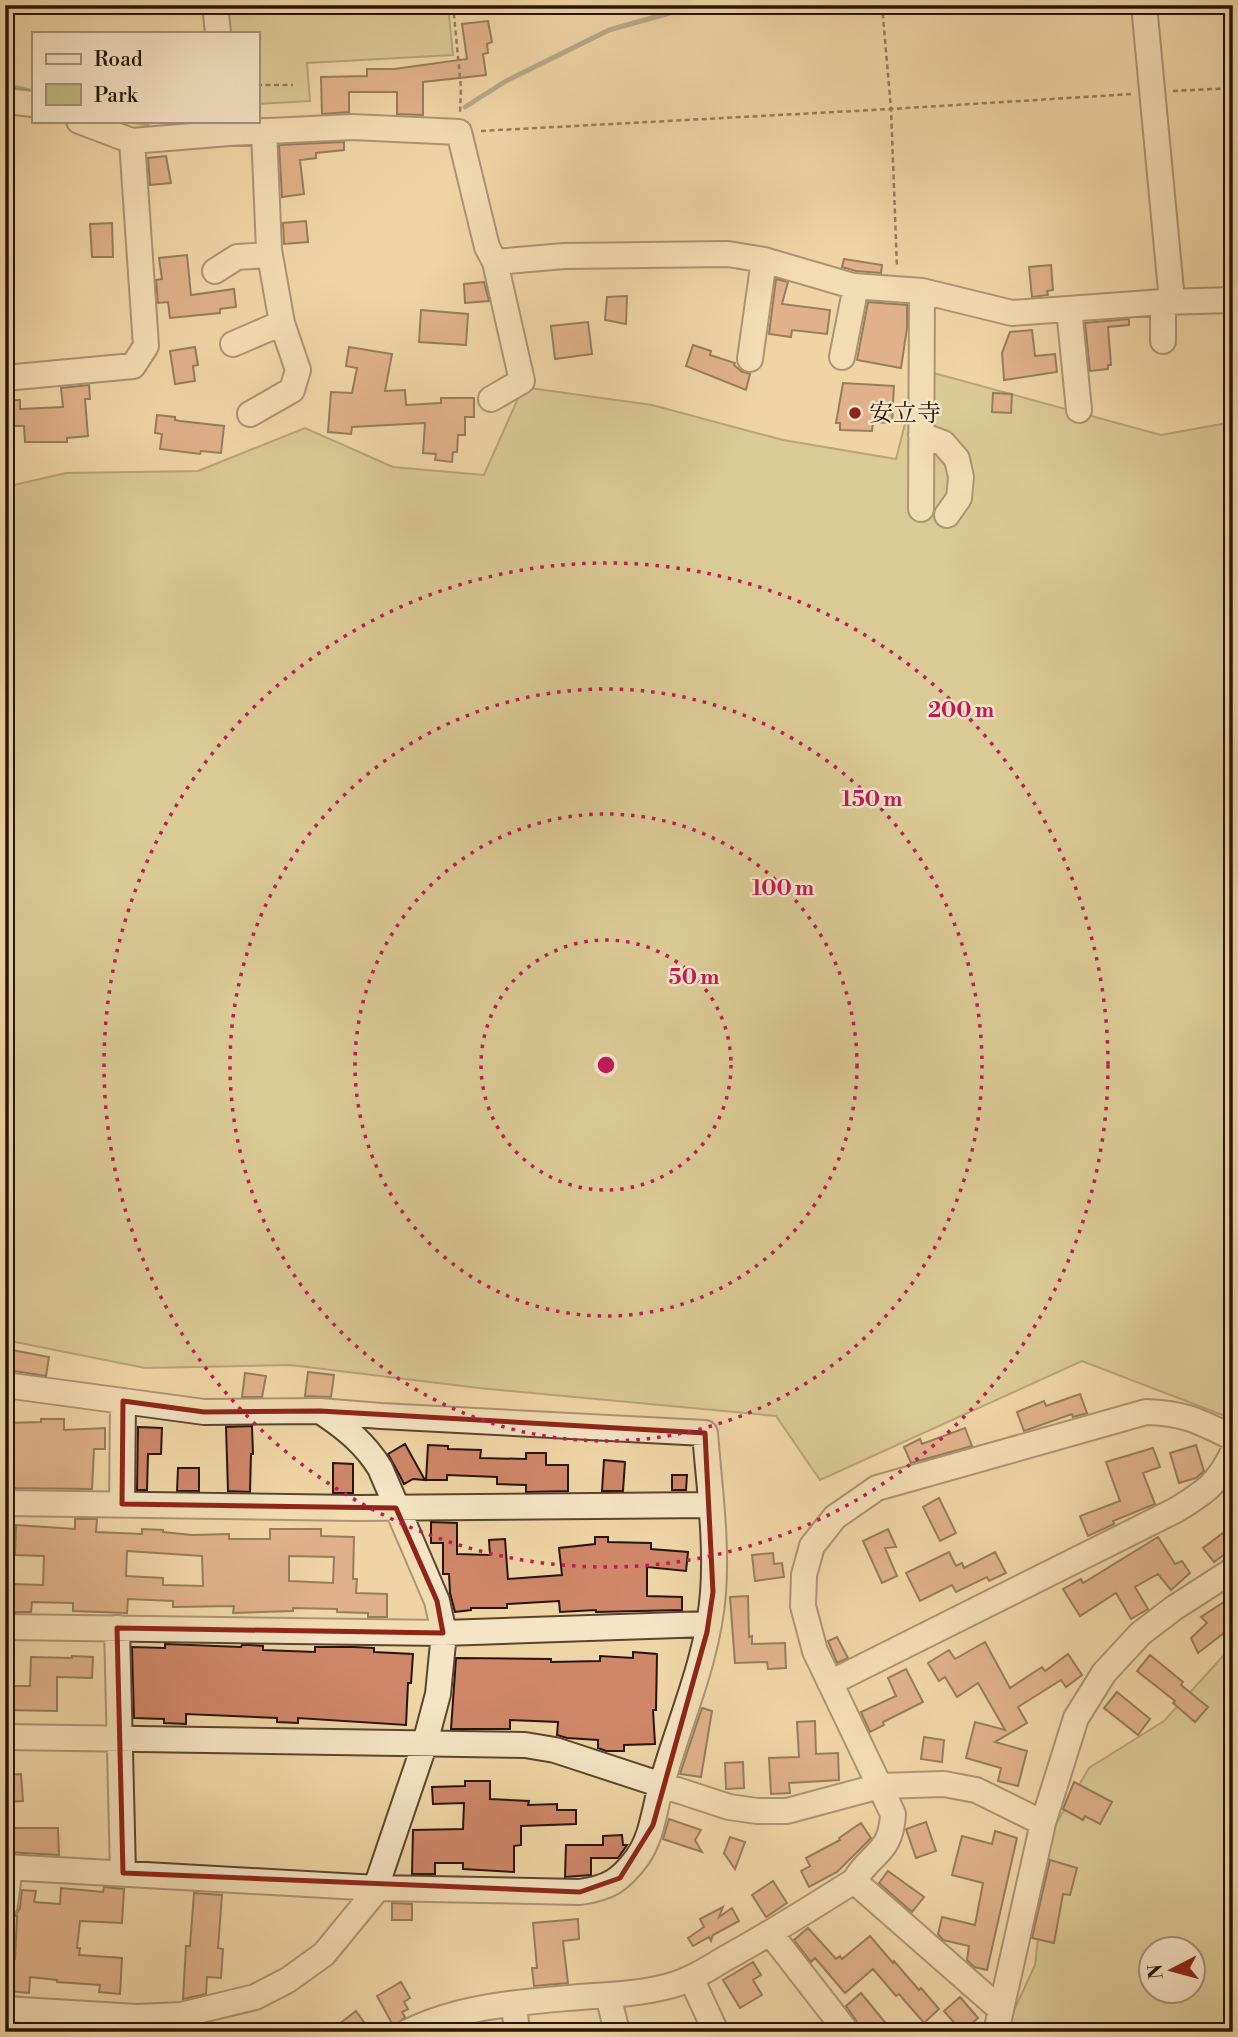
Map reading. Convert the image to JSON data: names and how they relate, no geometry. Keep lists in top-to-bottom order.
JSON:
{
  "places": ["安立寺"],
  "legend": ["Road", "Park"],
  "north": "left",
  "rings": [
    "200 m",
    "150 m",
    "100 m",
    "50 m"
  ]
}
